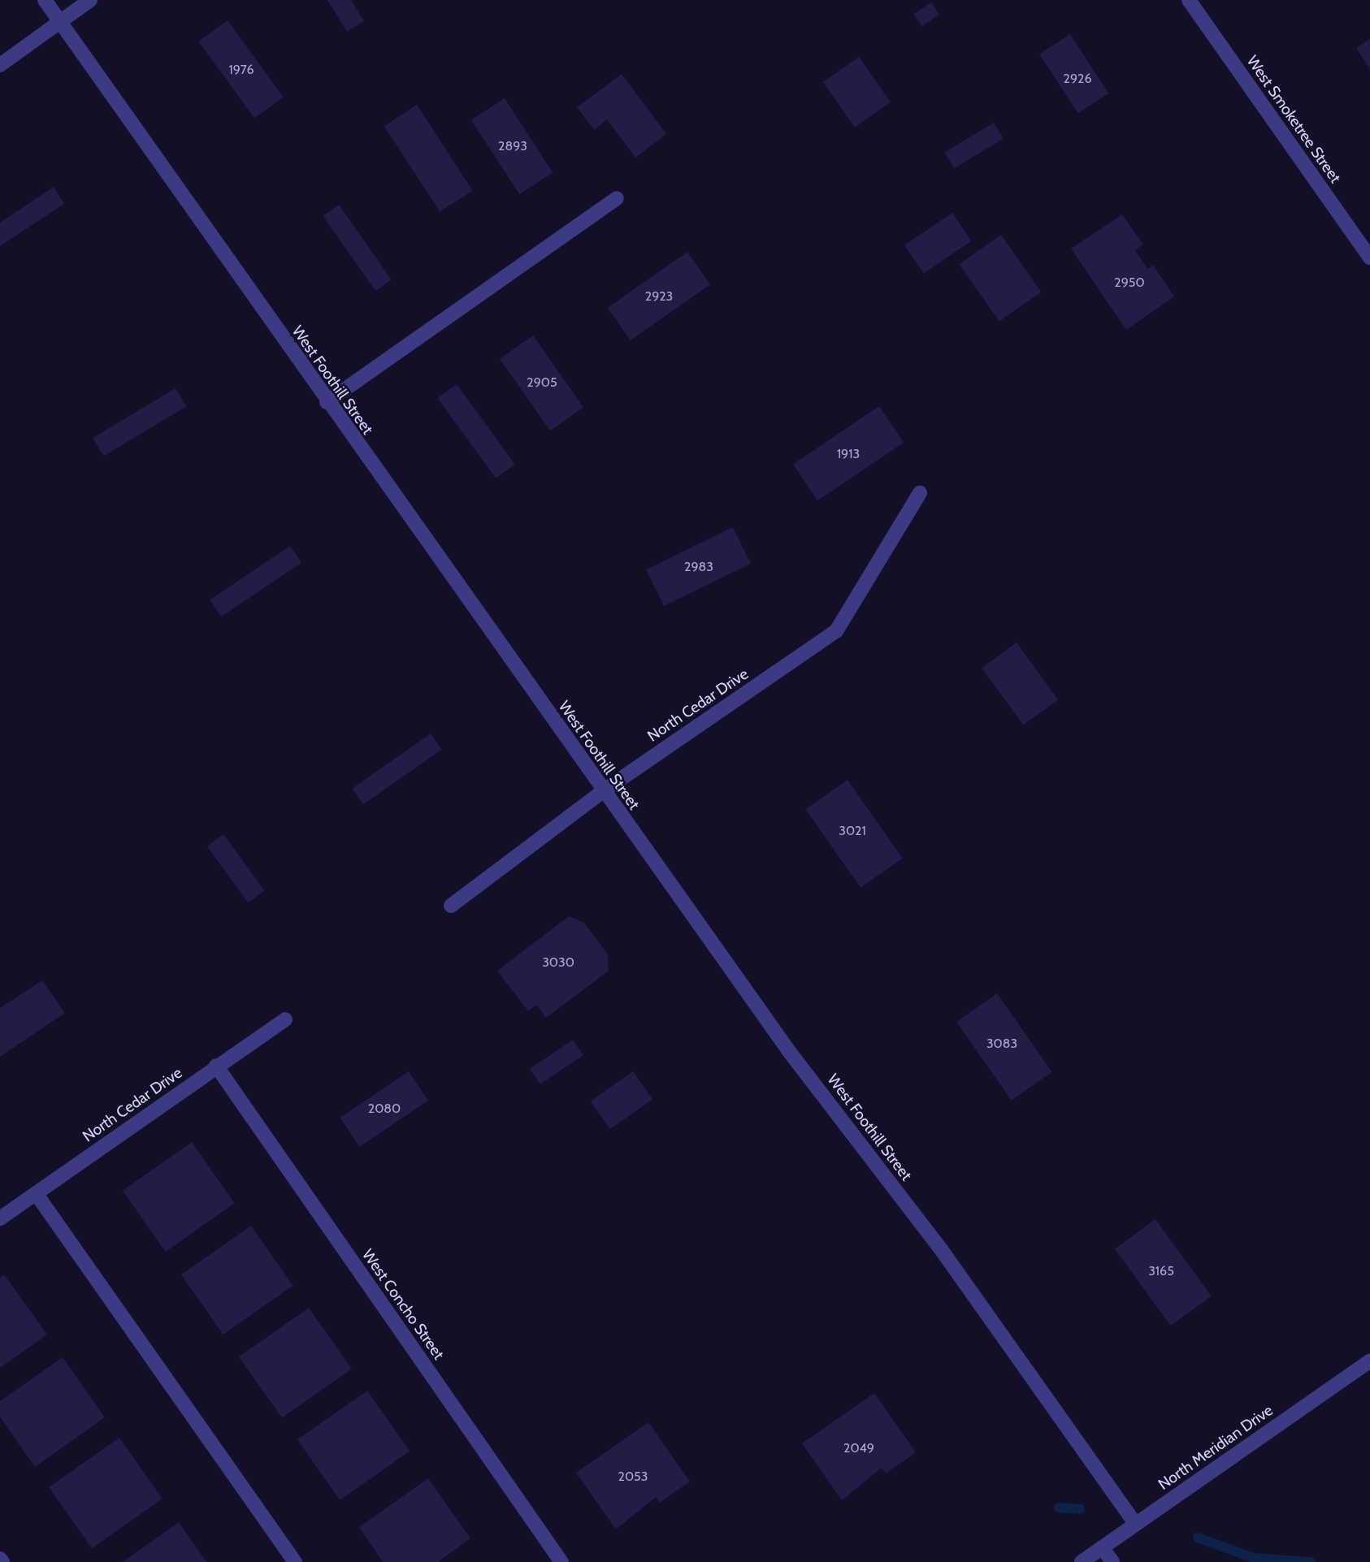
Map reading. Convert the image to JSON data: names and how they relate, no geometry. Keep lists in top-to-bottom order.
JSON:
{
  "streets": {
    "street": [
      "West Smoketree Street",
      "West Foothill Street",
      "North Cedar Drive",
      "West Concho Street",
      "North Meridian Drive"
    ]
  },
  "crossings": [
    ["West Foothill Street", "North Cedar Drive"],
    ["West Foothill Street", "North Meridian Drive"],
    ["North Cedar Drive", "West Concho Street"]
  ],
  "house_numbers": [
    "1976",
    "2926",
    "2893",
    "2950",
    "2923",
    "2905",
    "1913",
    "2983",
    "3021",
    "3030",
    "3083",
    "2080",
    "3165",
    "2049",
    "2053"
  ]
}
